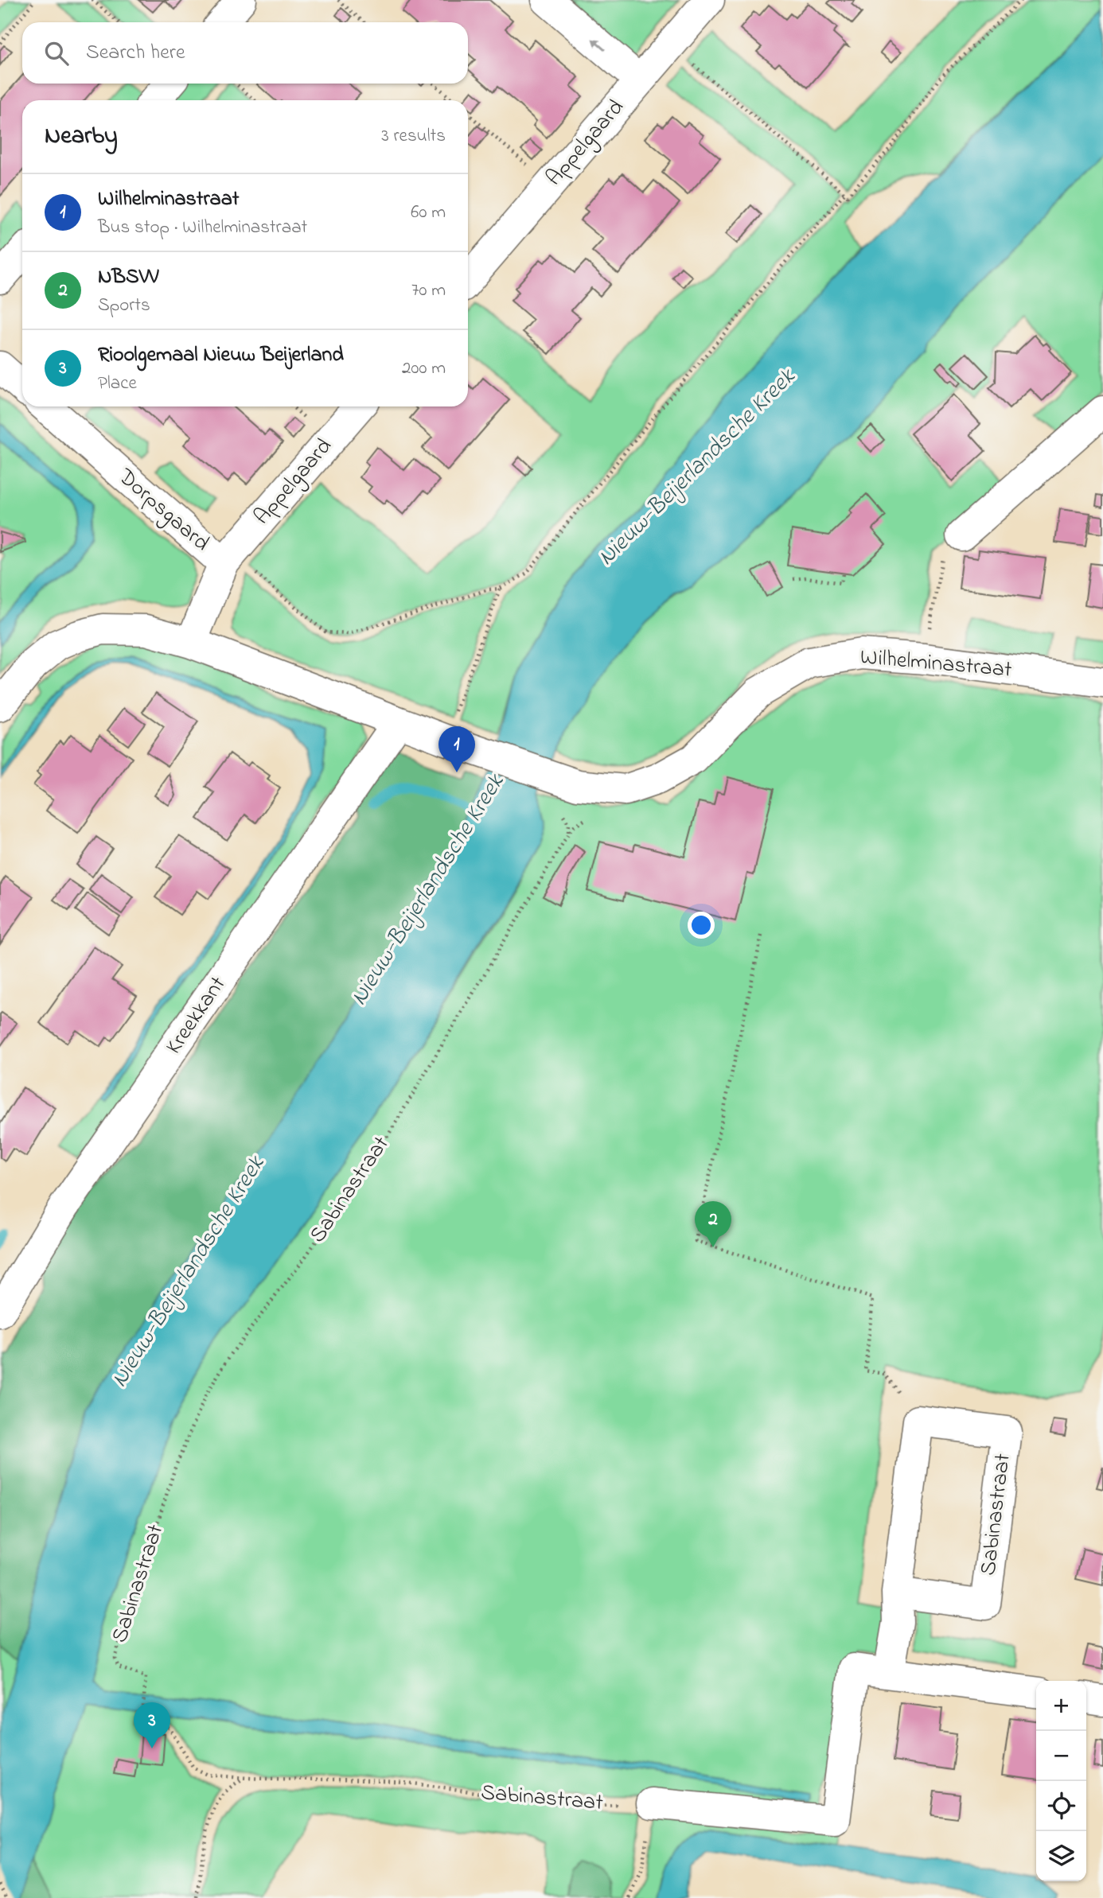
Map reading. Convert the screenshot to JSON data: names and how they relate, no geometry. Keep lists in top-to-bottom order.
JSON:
{
  "streets": {
    "street": [
      "Appelgaard",
      "Dorpsgaard",
      "Wilhelminastraat",
      "Kreekkant",
      "Sabinastraat"
    ]
  },
  "crossings": [
    ["Appelgaard", "Dorpsgaard"],
    ["Dorpsgaard", "Wilhelminastraat"],
    ["Wilhelminastraat", "Kreekkant"]
  ],
  "water": ["Nieuw-Beijerlandsche Kreek"],
  "page": {
    "search": "Search here",
    "heading": ["Nearby", "3 results"],
    "list": [
      {
        "mark": "1",
        "name": "Wilhelminastraat",
        "note": "Bus stop · Wilhelminastraat",
        "value": "60 m"
      },
      {
        "mark": "2",
        "name": "NBSVV",
        "note": "Sports",
        "value": "70 m"
      },
      {
        "mark": "3",
        "name": "Rioolgemaal Nieuw Beijerland",
        "note": "Place",
        "value": "200 m"
      }
    ],
    "pins": ["1", "2", "3"],
    "map_buttons": ["+", "−"]
  }
}
